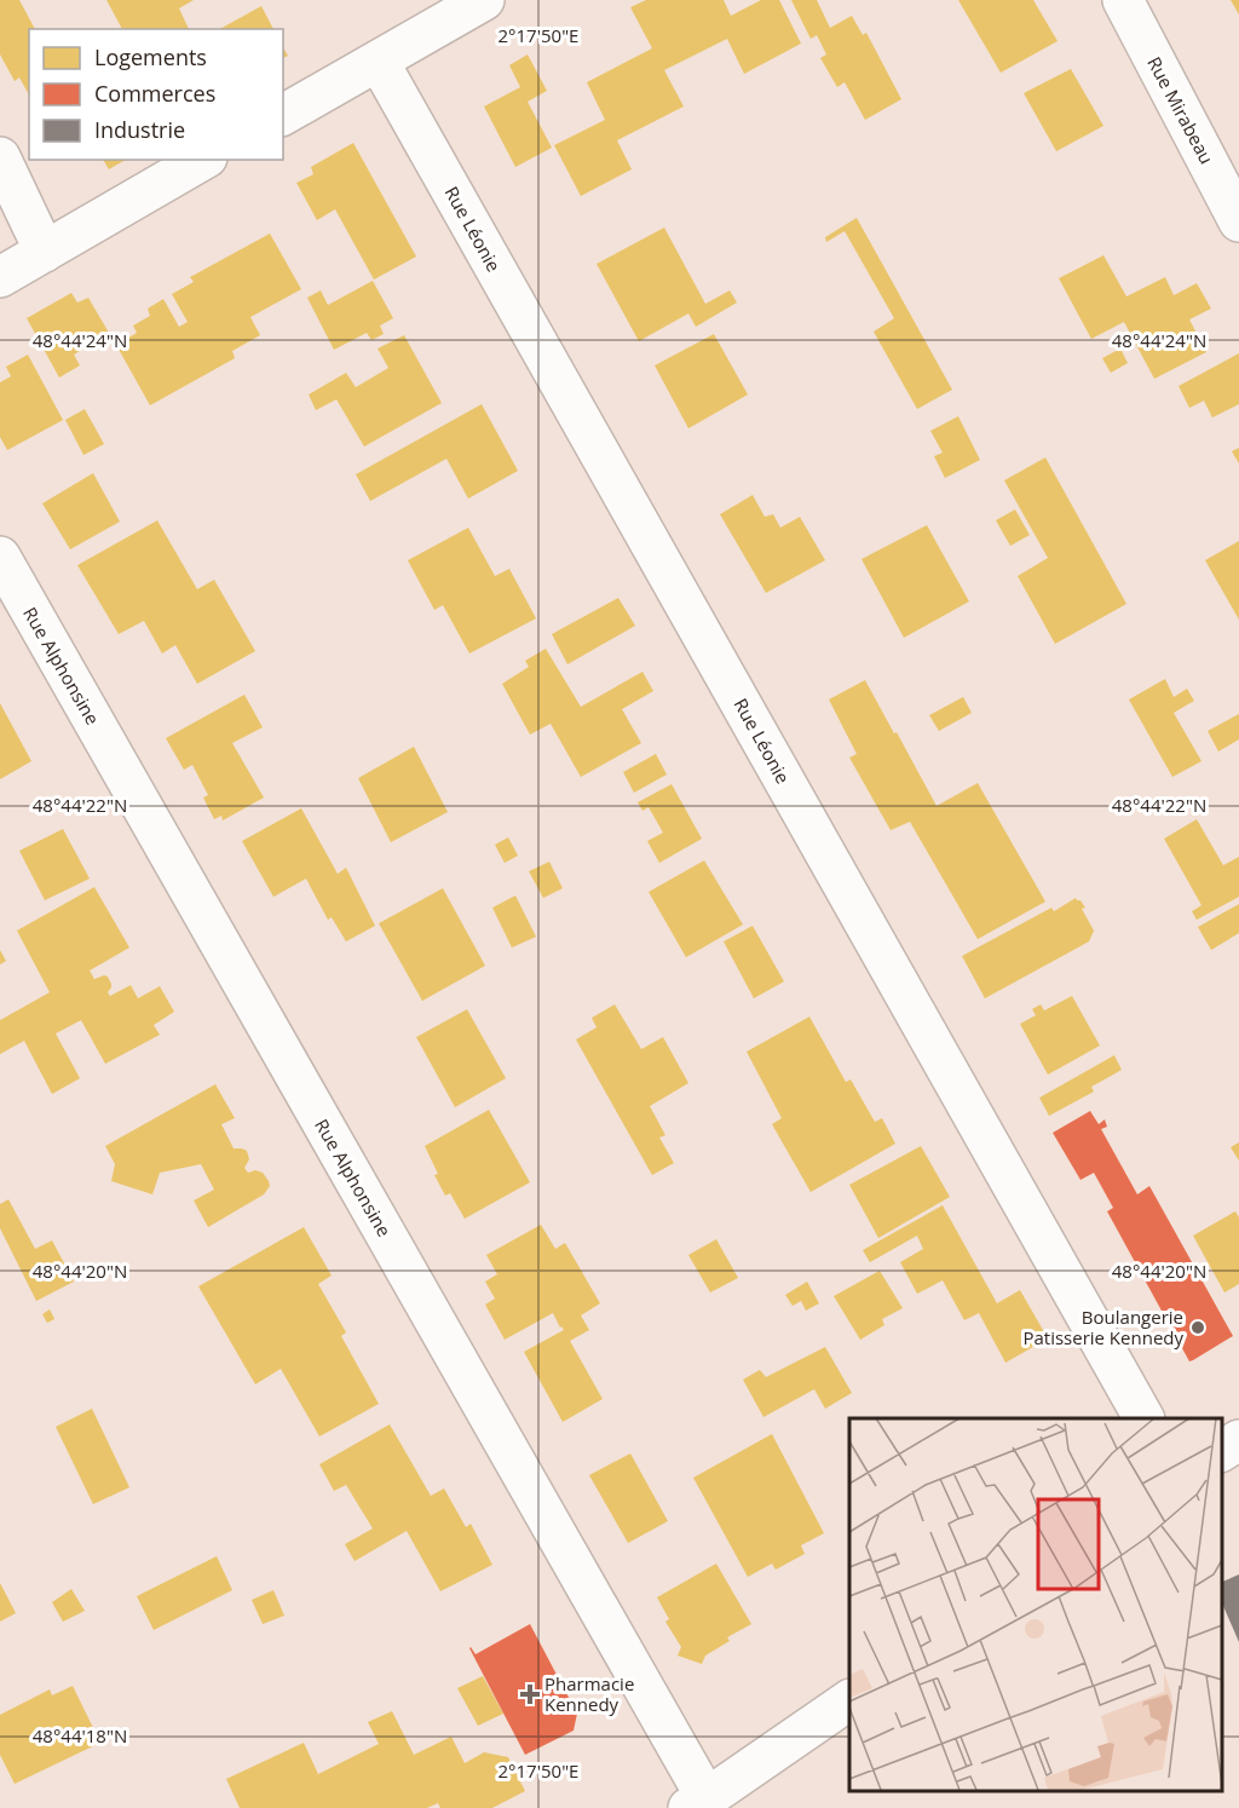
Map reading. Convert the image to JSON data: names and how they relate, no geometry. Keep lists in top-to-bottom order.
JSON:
{
  "streets": {
    "street": ["Rue Mirabeau", "Rue Léonie", "Rue Alphonsine"]
  },
  "places": {
    "other": ["Boulangerie Patisserie Kennedy"],
    "health": ["Pharmacie Kennedy"]
  },
  "legend": ["Logements", "Commerces", "Industrie"],
  "coordinates": [
    "2°17'50\"E",
    "48°44'24\"N",
    "48°44'22\"N",
    "48°44'20\"N",
    "48°44'18\"N"
  ]
}
